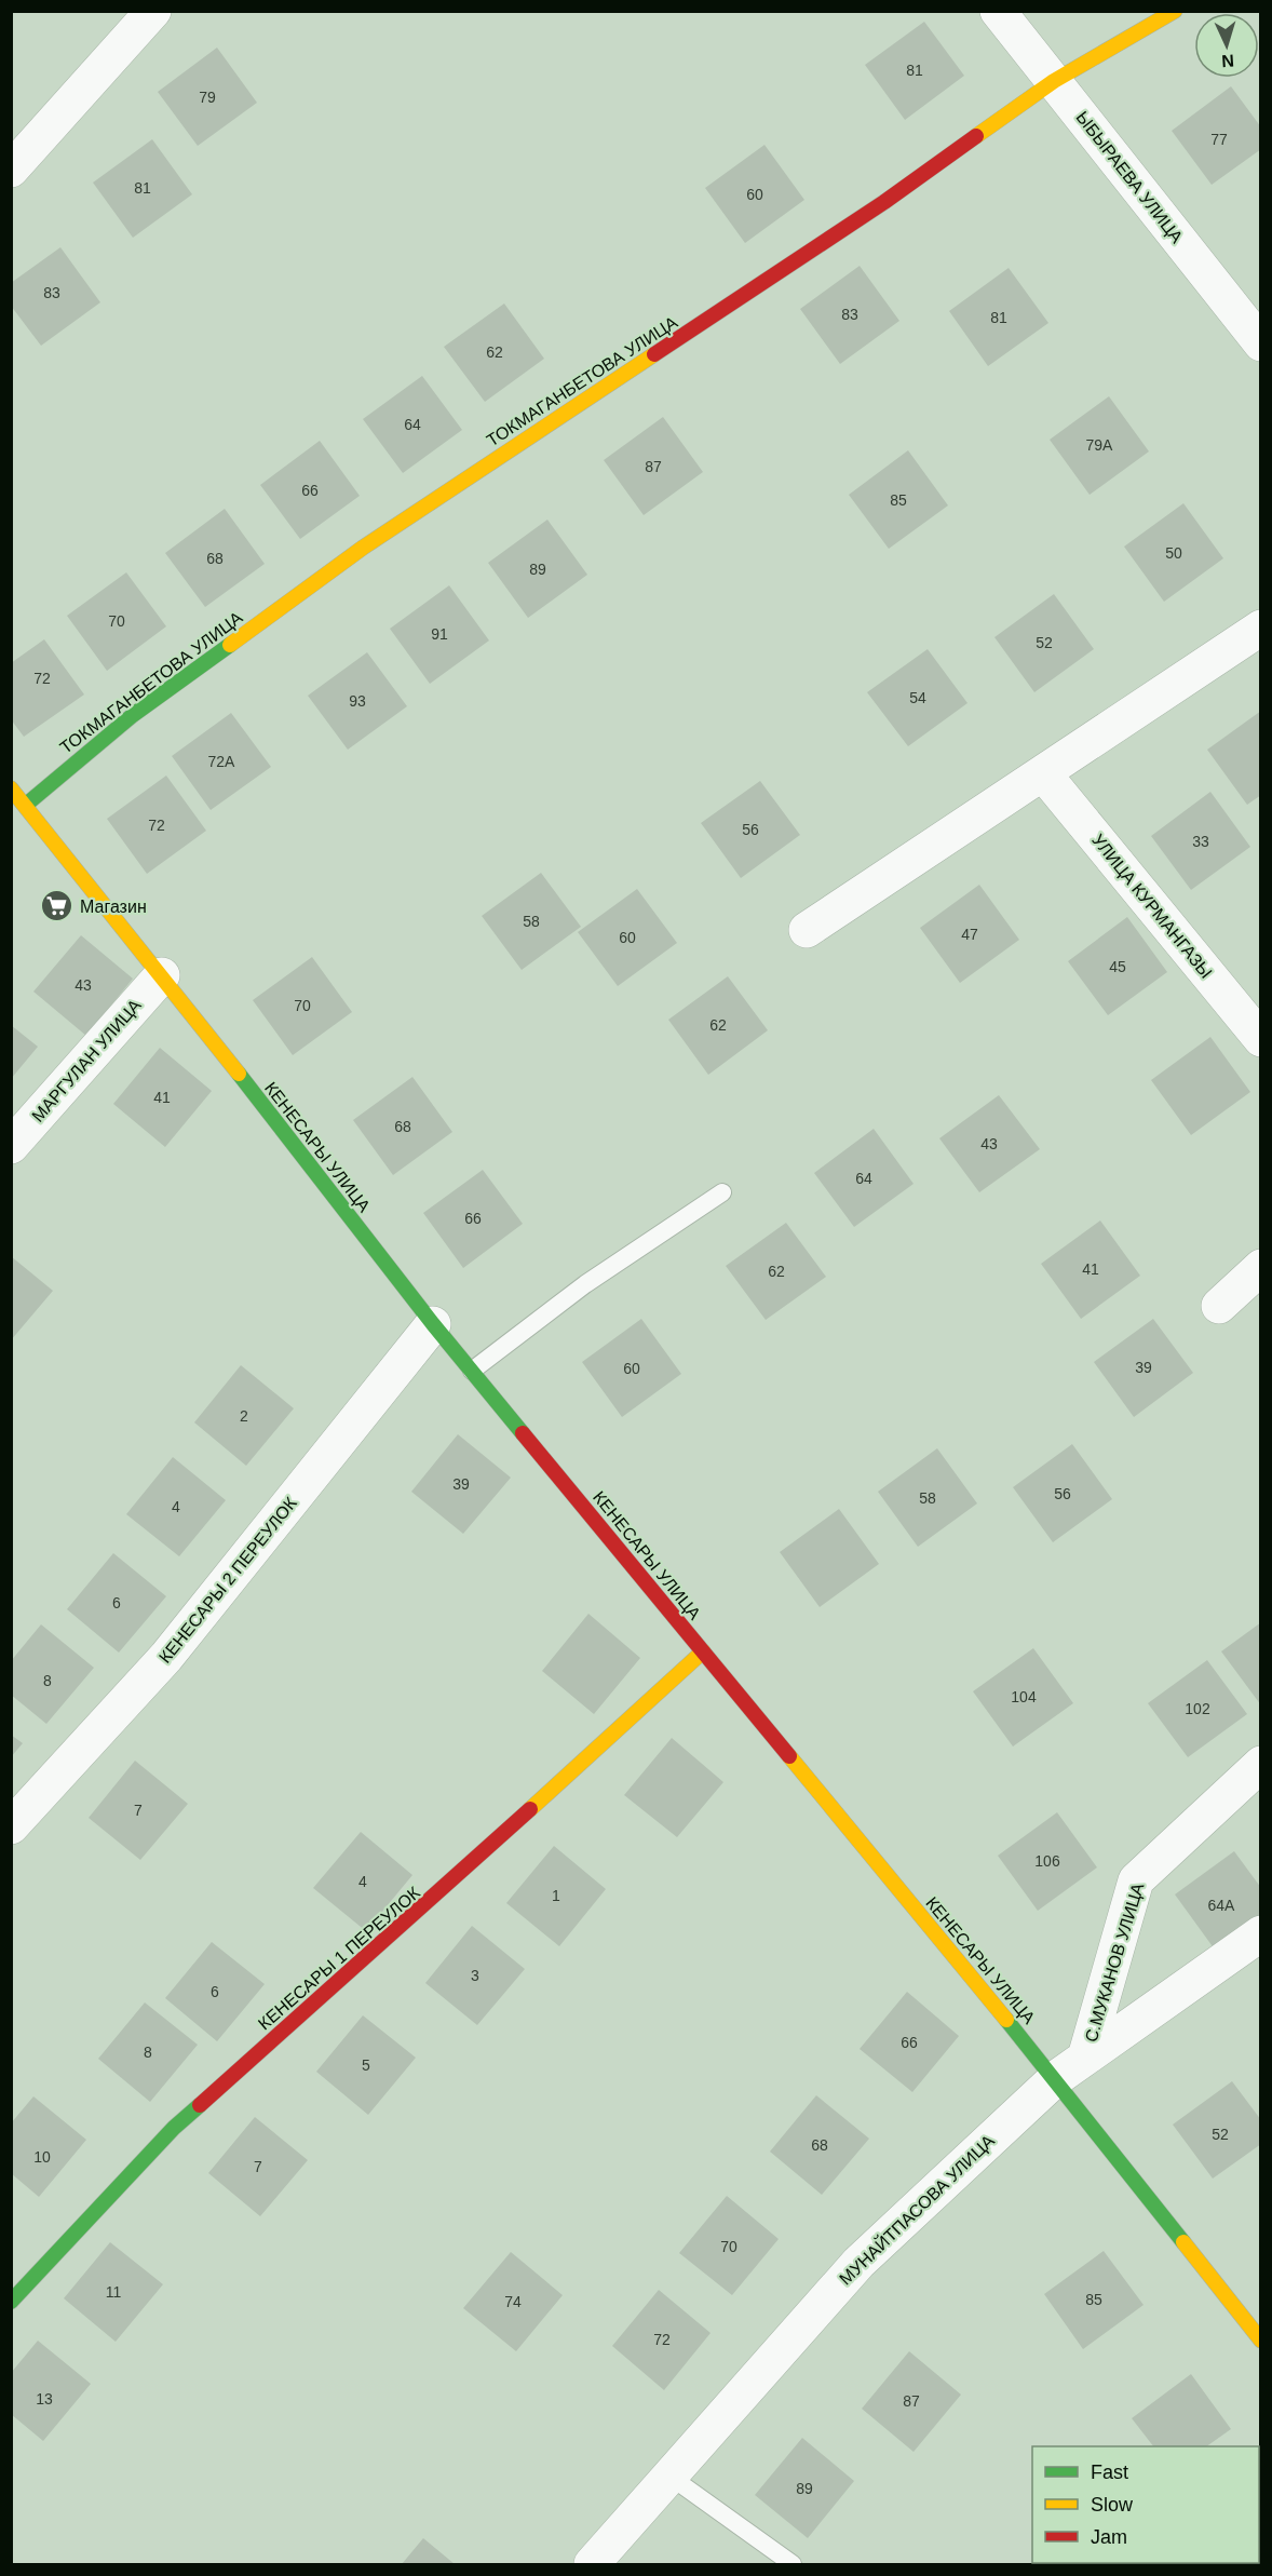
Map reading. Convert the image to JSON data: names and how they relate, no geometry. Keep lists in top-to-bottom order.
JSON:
{
  "streets": {
    "street": [
      "ЫБЫРАЕВА УЛИЦА",
      "ТОКМАГАНБЕТОВА УЛИЦА",
      "УЛИЦА КУРМАНГАЗЫ",
      "МАРГУЛАН УЛИЦА",
      "КЕНЕСАРЫ УЛИЦА",
      "КЕНЕСАРЫ 2 ПЕРЕУЛОК",
      "КЕНЕСАРЫ 1 ПЕРЕУЛОК",
      "С.МУКАНОВ УЛИЦА",
      "МУНАЙТПАСОВА УЛИЦА"
    ]
  },
  "crossings": [
    ["ЫБЫРАЕВА УЛИЦА", "ТОКМАГАНБЕТОВА УЛИЦА"],
    ["ТОКМАГАНБЕТОВА УЛИЦА", "КЕНЕСАРЫ УЛИЦА"],
    ["МАРГУЛАН УЛИЦА", "КЕНЕСАРЫ УЛИЦА"],
    ["КЕНЕСАРЫ УЛИЦА", "КЕНЕСАРЫ 2 ПЕРЕУЛОК"],
    ["КЕНЕСАРЫ УЛИЦА", "КЕНЕСАРЫ 1 ПЕРЕУЛОК"],
    ["КЕНЕСАРЫ УЛИЦА", "МУНАЙТПАСОВА УЛИЦА"],
    ["С.МУКАНОВ УЛИЦА", "МУНАЙТПАСОВА УЛИЦА"]
  ],
  "places": {
    "supermarket": ["Магазин"]
  },
  "house_numbers": [
    "81",
    "79",
    "77",
    "81",
    "60",
    "83",
    "83",
    "81",
    "62",
    "64",
    "79А",
    "87",
    "66",
    "85",
    "50",
    "68",
    "89",
    "70",
    "91",
    "52",
    "72",
    "54",
    "93",
    "72А",
    "72",
    "56",
    "33",
    "58",
    "47",
    "60",
    "45",
    "43",
    "70",
    "62",
    "41",
    "68",
    "43",
    "64",
    "66",
    "41",
    "62",
    "39",
    "60",
    "2",
    "39",
    "56",
    "58",
    "4",
    "6",
    "8",
    "104",
    "102",
    "7",
    "106",
    "4",
    "1",
    "64А",
    "3",
    "6",
    "66",
    "8",
    "5",
    "52",
    "68",
    "10",
    "7",
    "70",
    "11",
    "85",
    "74",
    "72",
    "13",
    "87",
    "89"
  ],
  "legend": ["Fast", "Slow", "Jam"],
  "north": "bottom"
}
